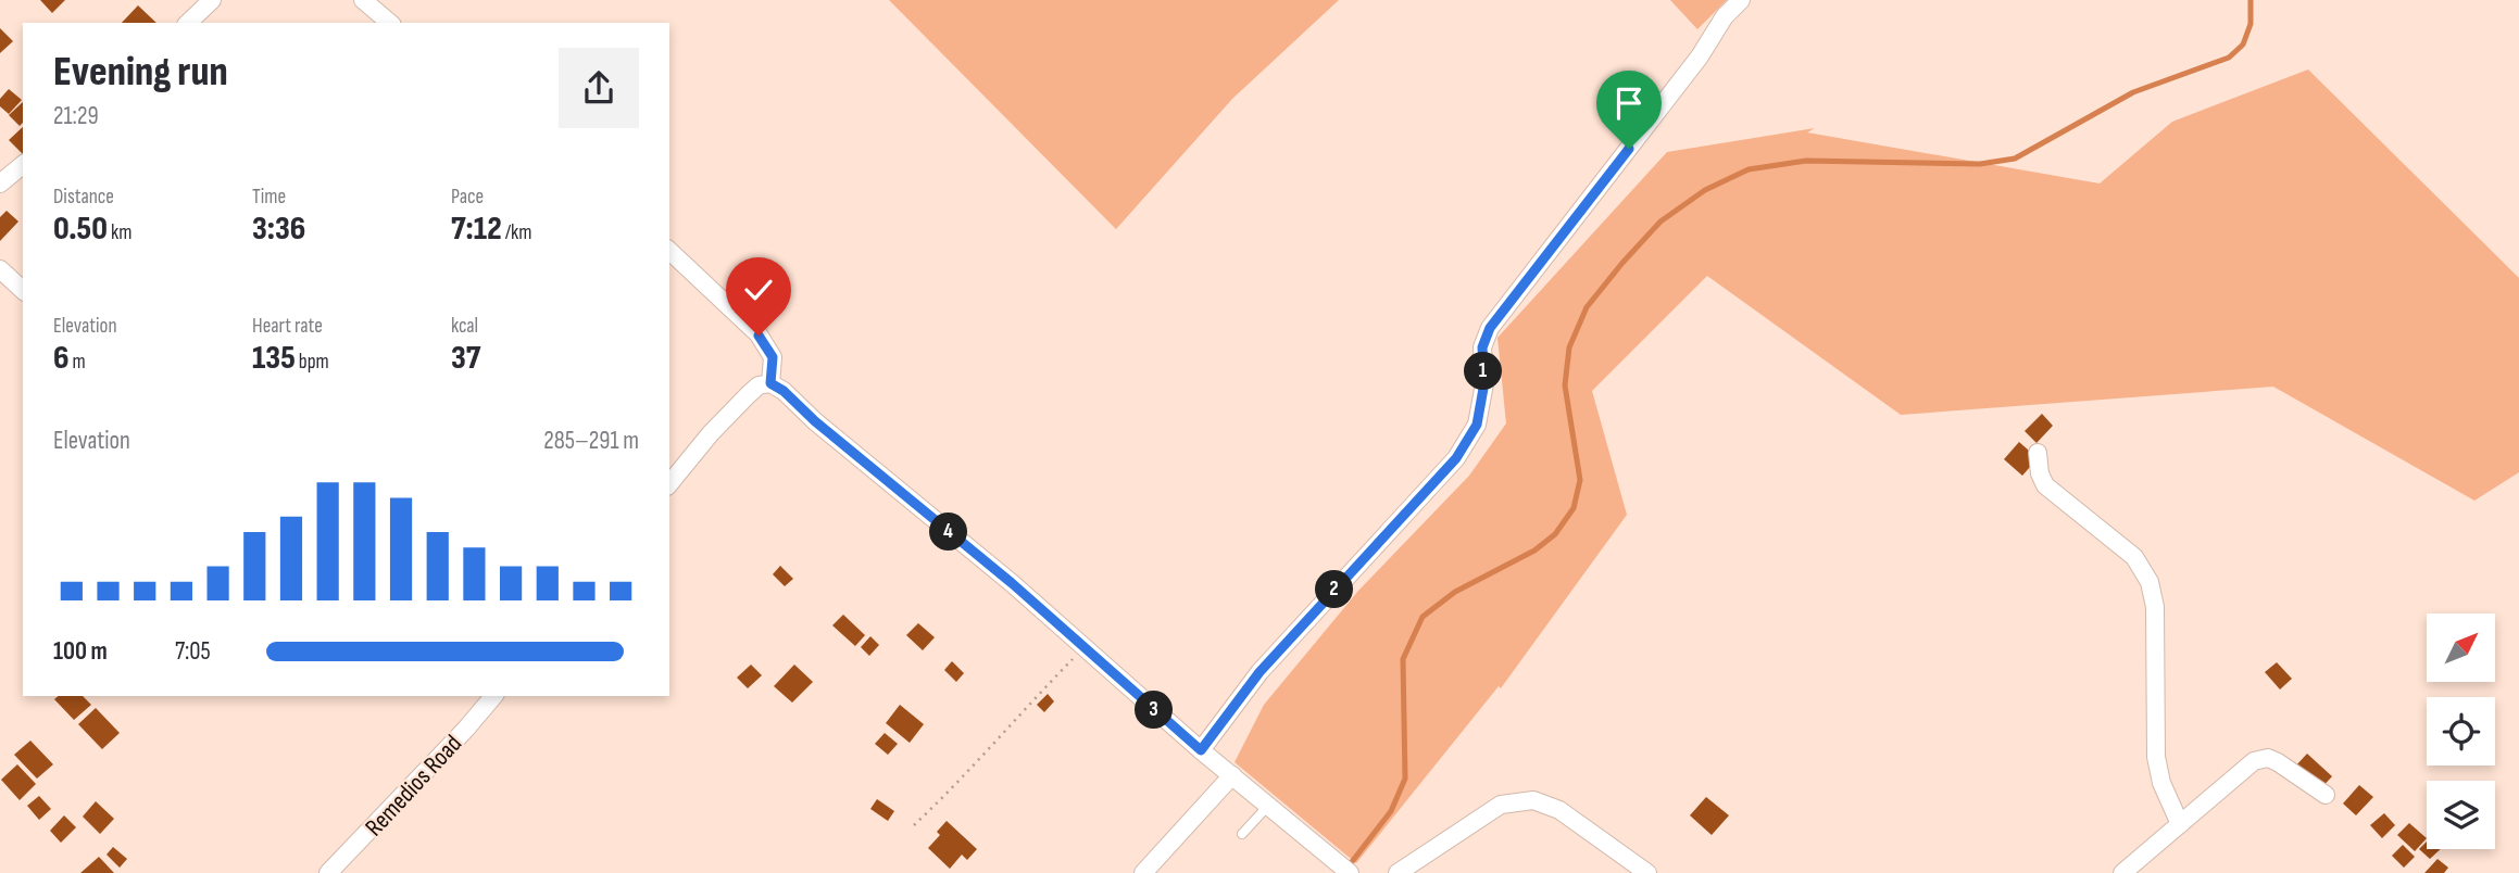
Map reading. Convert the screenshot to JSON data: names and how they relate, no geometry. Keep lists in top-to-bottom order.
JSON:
{
  "streets": {
    "street": ["Remedios Road"]
  },
  "north": "top right",
  "page": {
    "heading": ["Evening run", "21:29"],
    "stats": [
      ["Distance", "0.50 km"],
      ["Time", "3:36"],
      ["Pace", "7:12 /km"],
      ["Elevation", "6 m"],
      ["Heart rate", "135 bpm"],
      ["kcal", "37"]
    ],
    "pins": [
      "1",
      "4",
      "2",
      "3"
    ],
    "chart": ["Elevation", "285–291 m"],
    "list": [
      {
        "name": "100 m",
        "note": "7:05"
      }
    ]
  }
}
